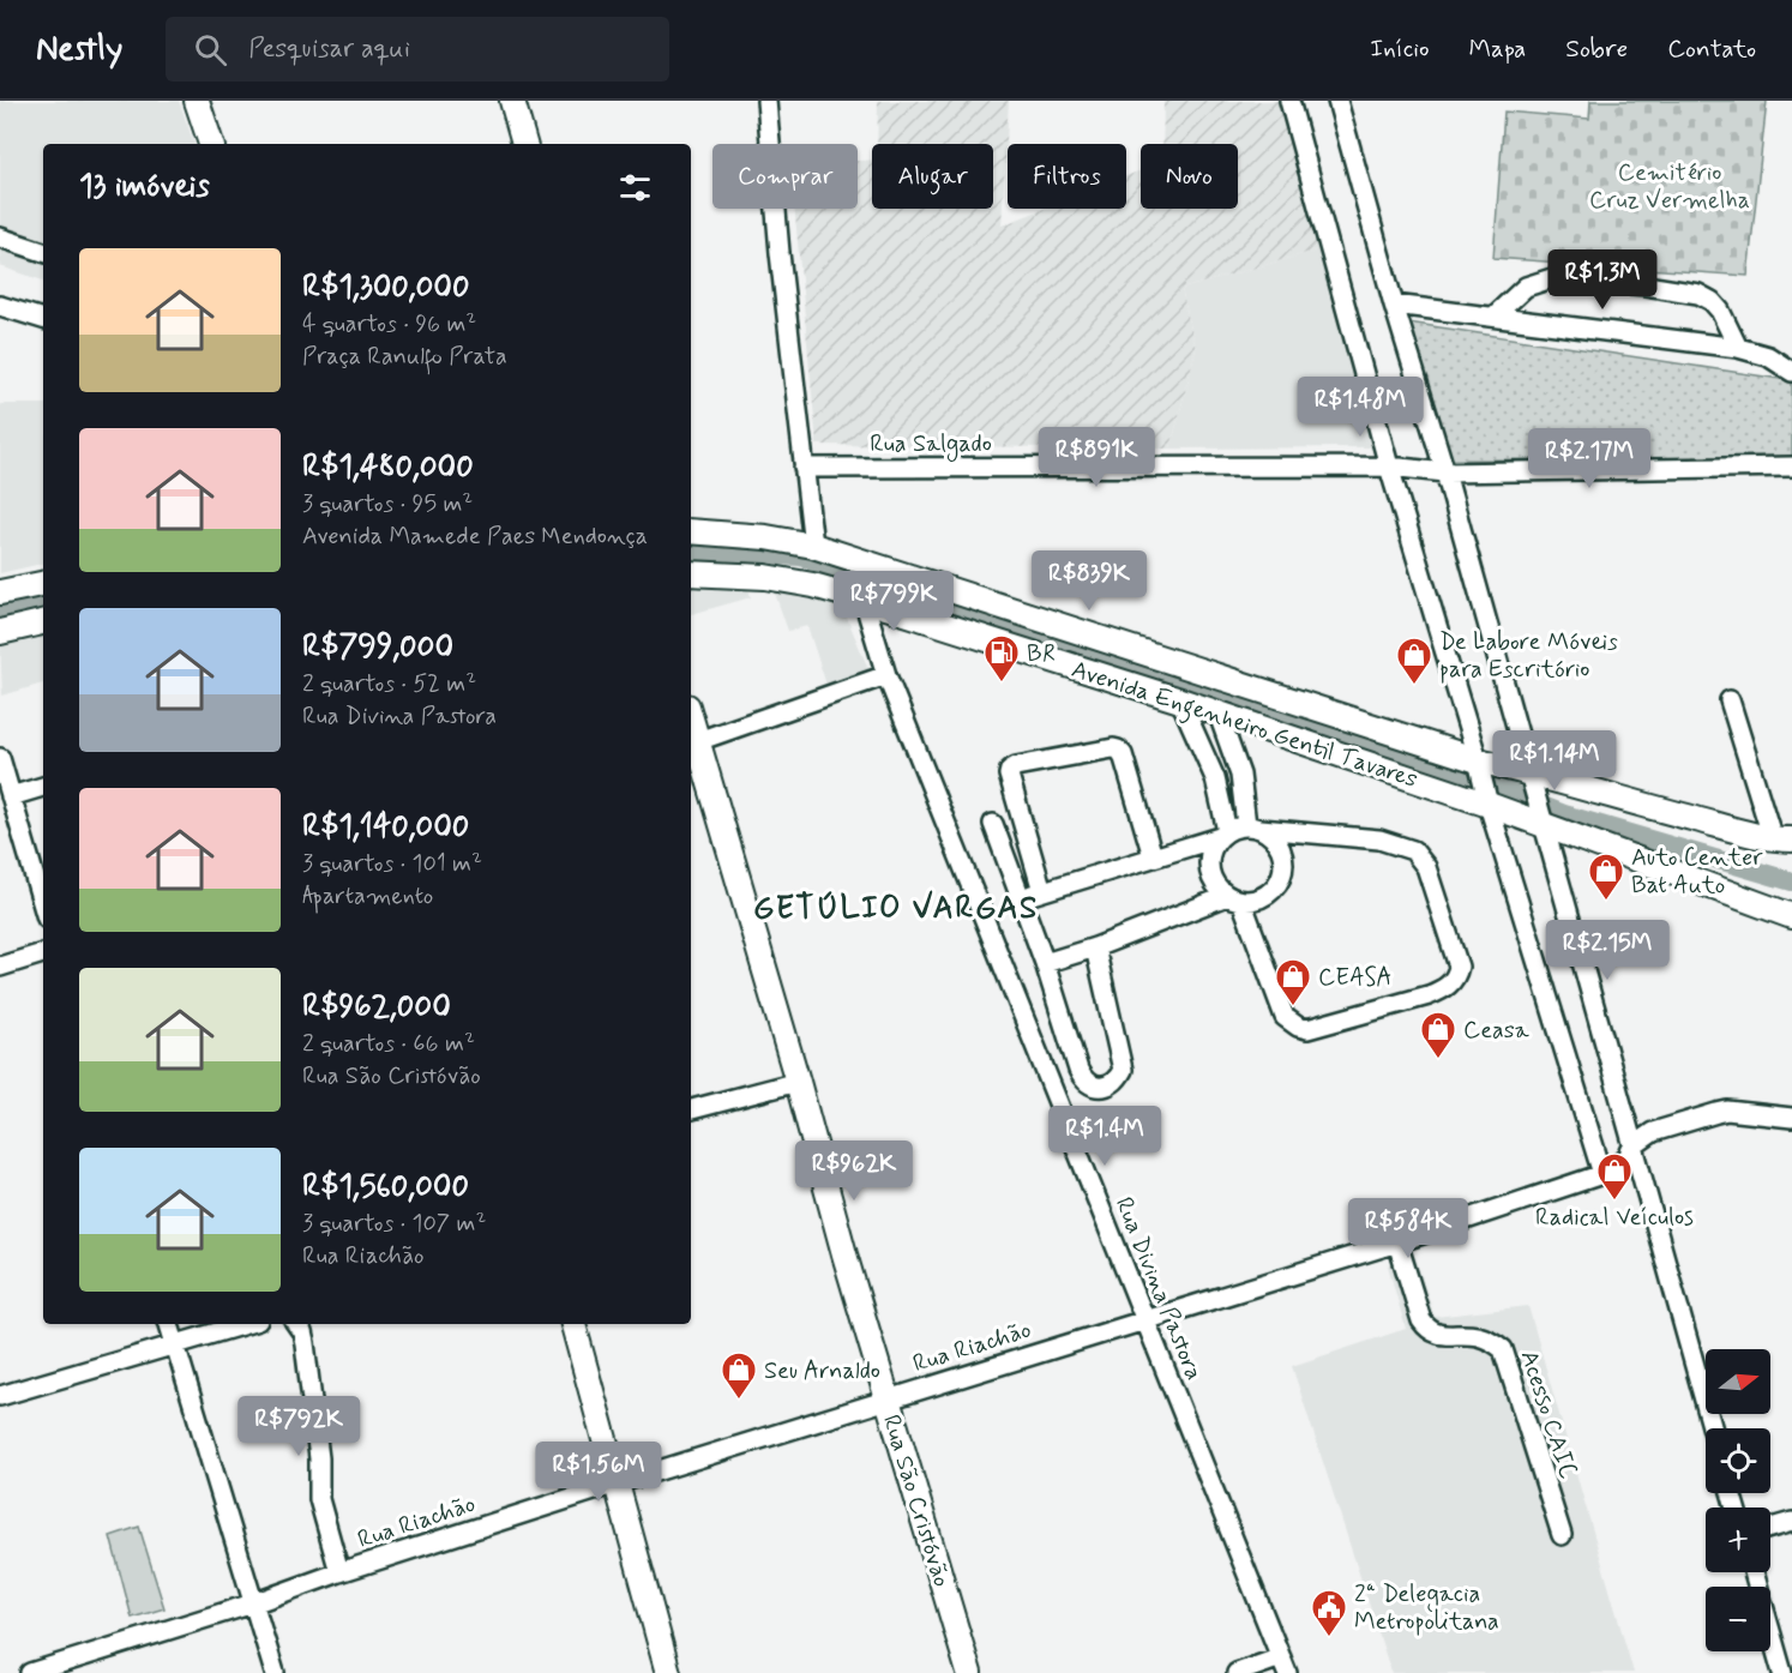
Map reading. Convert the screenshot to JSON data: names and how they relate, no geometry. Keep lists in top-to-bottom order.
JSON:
{
  "streets": {
    "main road": ["Avenida Engenheiro Gentil Tavares", "Rua São Cristóvão"],
    "street": [
      "Rua Salgado",
      "Rua Divina Pastora",
      "Rua Riachão",
      "Acesso CAIC"
    ]
  },
  "crossings": [
    ["Avenida Engenheiro Gentil Tavares", "Rua Divina Pastora"],
    ["Rua Divina Pastora", "Rua Riachão"],
    ["Rua Riachão", "Acesso CAIC"],
    ["Rua Riachão", "Rua São Cristóvão"]
  ],
  "districts": ["GETÚLIO VARGAS"],
  "parks": ["Cemitério Cruz Vermelha"],
  "places": {
    "fuel station": ["BR"],
    "shop": [
      "De Labore Móveis para Escritório",
      "Auto Center Bat Auto",
      "CEASA",
      "Ceasa",
      "Radical Veículos",
      "Seu Arnaldo"
    ],
    "public building": ["2ª Delegacia Metropolitana"]
  },
  "north": "right",
  "page": {
    "header": "Nestly",
    "search": "Pesquisar aqui",
    "nav": [
      "Início",
      "Mapa",
      "Sobre",
      "Contato"
    ],
    "chip": [
      "Comprar",
      "Alugar",
      "Filtros",
      "Novo"
    ],
    "heading": "13 imóveis",
    "list": [
      {
        "name": "R$1,300,000",
        "note": "4 quartos · 96 m² · Praça Ranulfo Prata"
      },
      {
        "name": "R$1,480,000",
        "note": "3 quartos · 95 m² · Avenida Mamede Paes Mendonça"
      },
      {
        "name": "R$799,000",
        "note": "2 quartos · 52 m² · Rua Divina Pastora"
      },
      {
        "name": "R$1,140,000",
        "note": "3 quartos · 101 m² · Apartamento"
      },
      {
        "name": "R$962,000",
        "note": "2 quartos · 66 m² · Rua São Cristóvão"
      },
      {
        "name": "R$1,560,000",
        "note": "3 quartos · 107 m² · Rua Riachão"
      }
    ],
    "price": [
      "R$1.3M",
      "R$1.48M",
      "R$891K",
      "R$2.17M",
      "R$839K",
      "R$799K",
      "R$1.14M",
      "R$2.15M",
      "R$1.4M",
      "R$962K",
      "R$584K",
      "R$792K",
      "R$1.56M"
    ],
    "map_buttons": ["+", "−"]
  }
}
